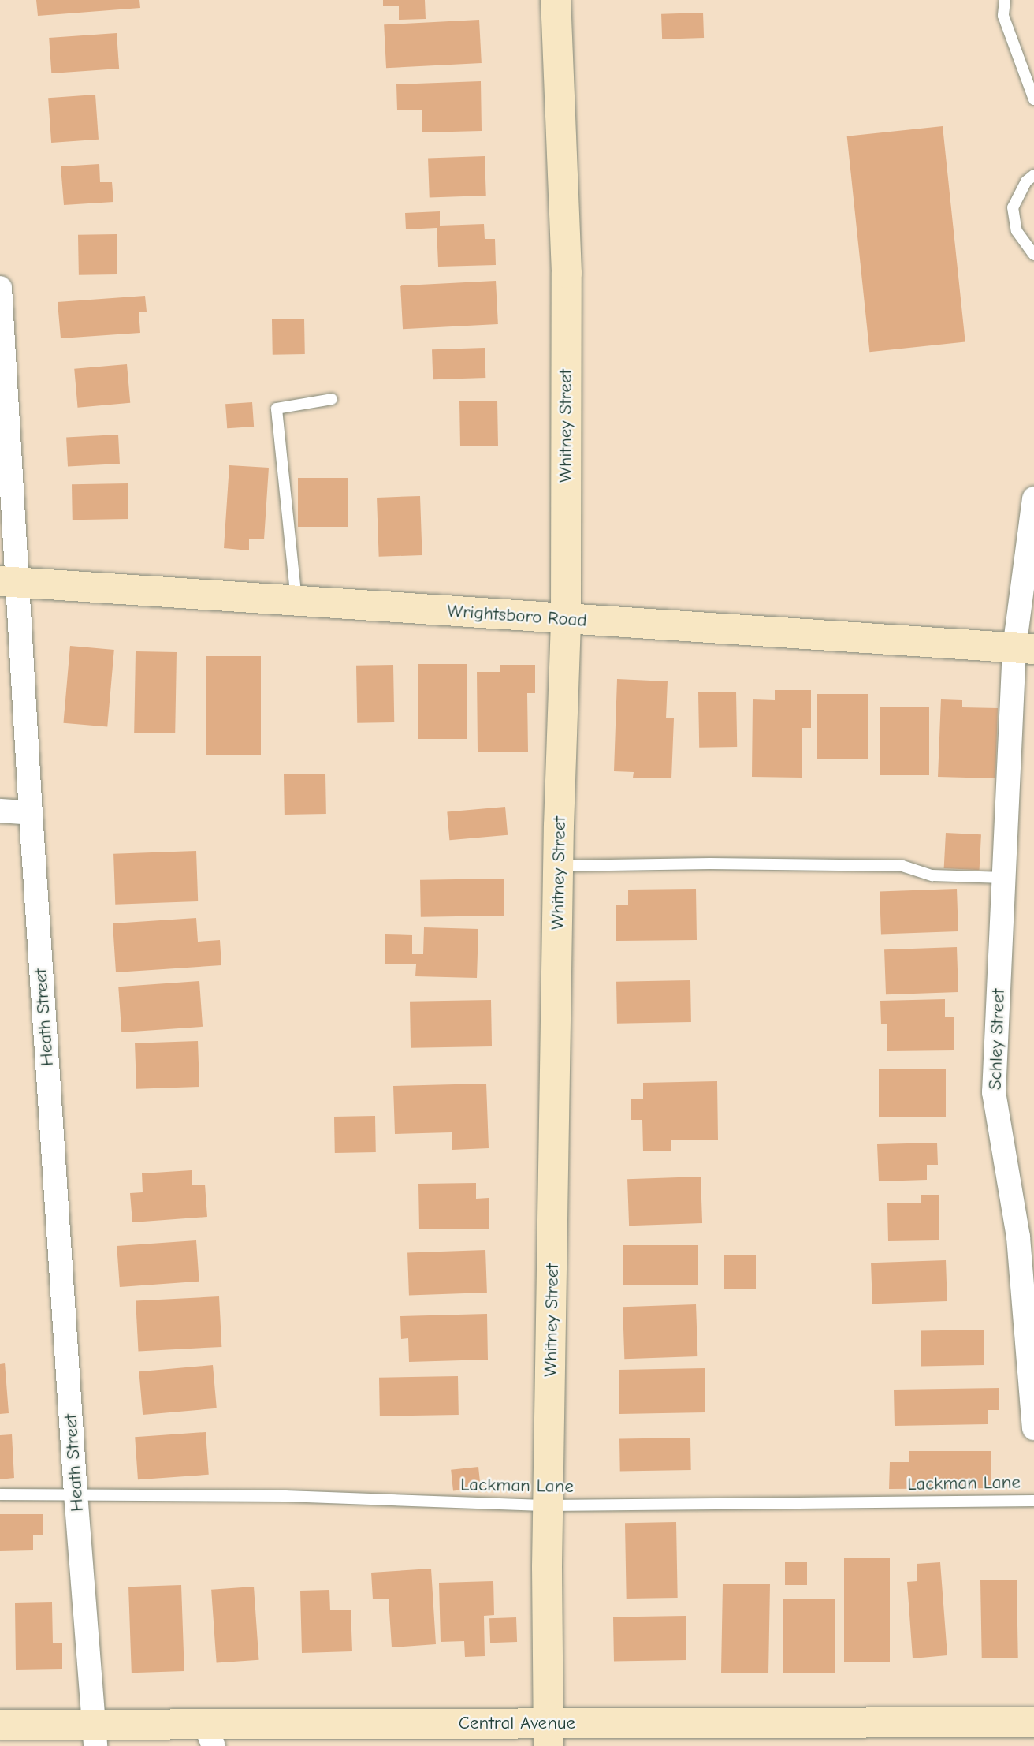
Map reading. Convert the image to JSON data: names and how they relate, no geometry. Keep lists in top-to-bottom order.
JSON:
{
  "streets": {
    "main road": ["Whitney Street", "Wrightsboro Road", "Central Avenue"],
    "street": ["Heath Street", "Schley Street"],
    "lane": ["Lackman Lane"]
  },
  "crossings": [
    ["Whitney Street", "Wrightsboro Road"],
    ["Whitney Street", "Lackman Lane"],
    ["Whitney Street", "Central Avenue"],
    ["Wrightsboro Road", "Heath Street"],
    ["Wrightsboro Road", "Schley Street"],
    ["Heath Street", "Lackman Lane"],
    ["Heath Street", "Central Avenue"]
  ]
}
